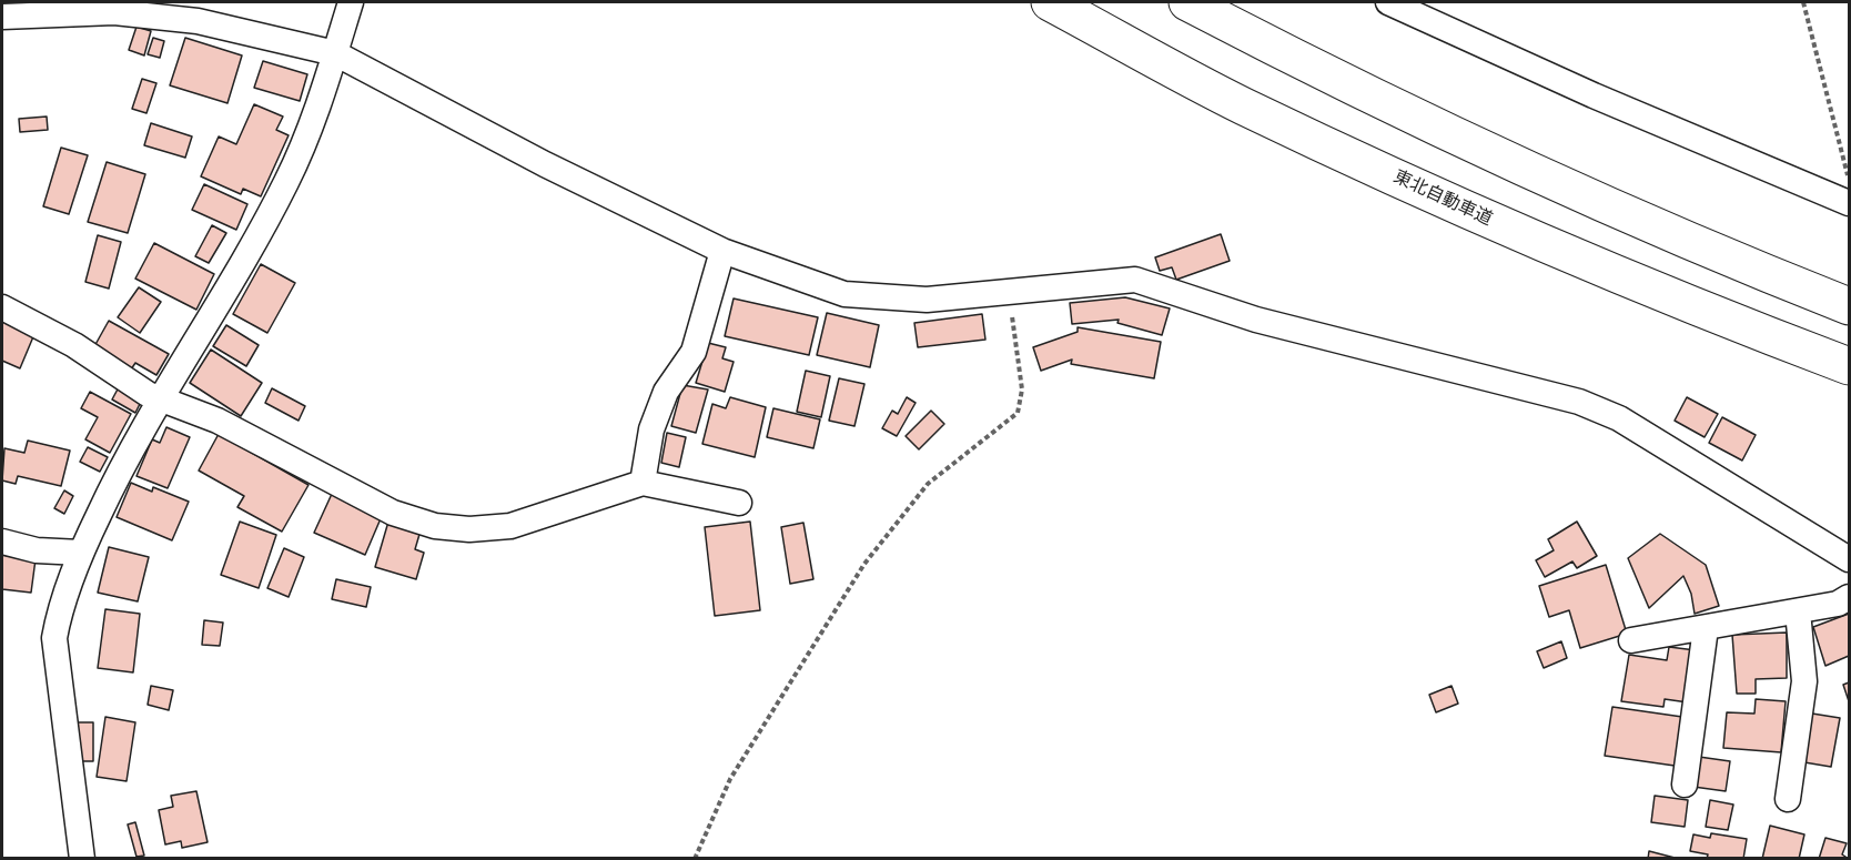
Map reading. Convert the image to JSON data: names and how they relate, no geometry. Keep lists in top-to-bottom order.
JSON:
{
  "streets": {
    "highway": ["東北自動車道"]
  }
}
